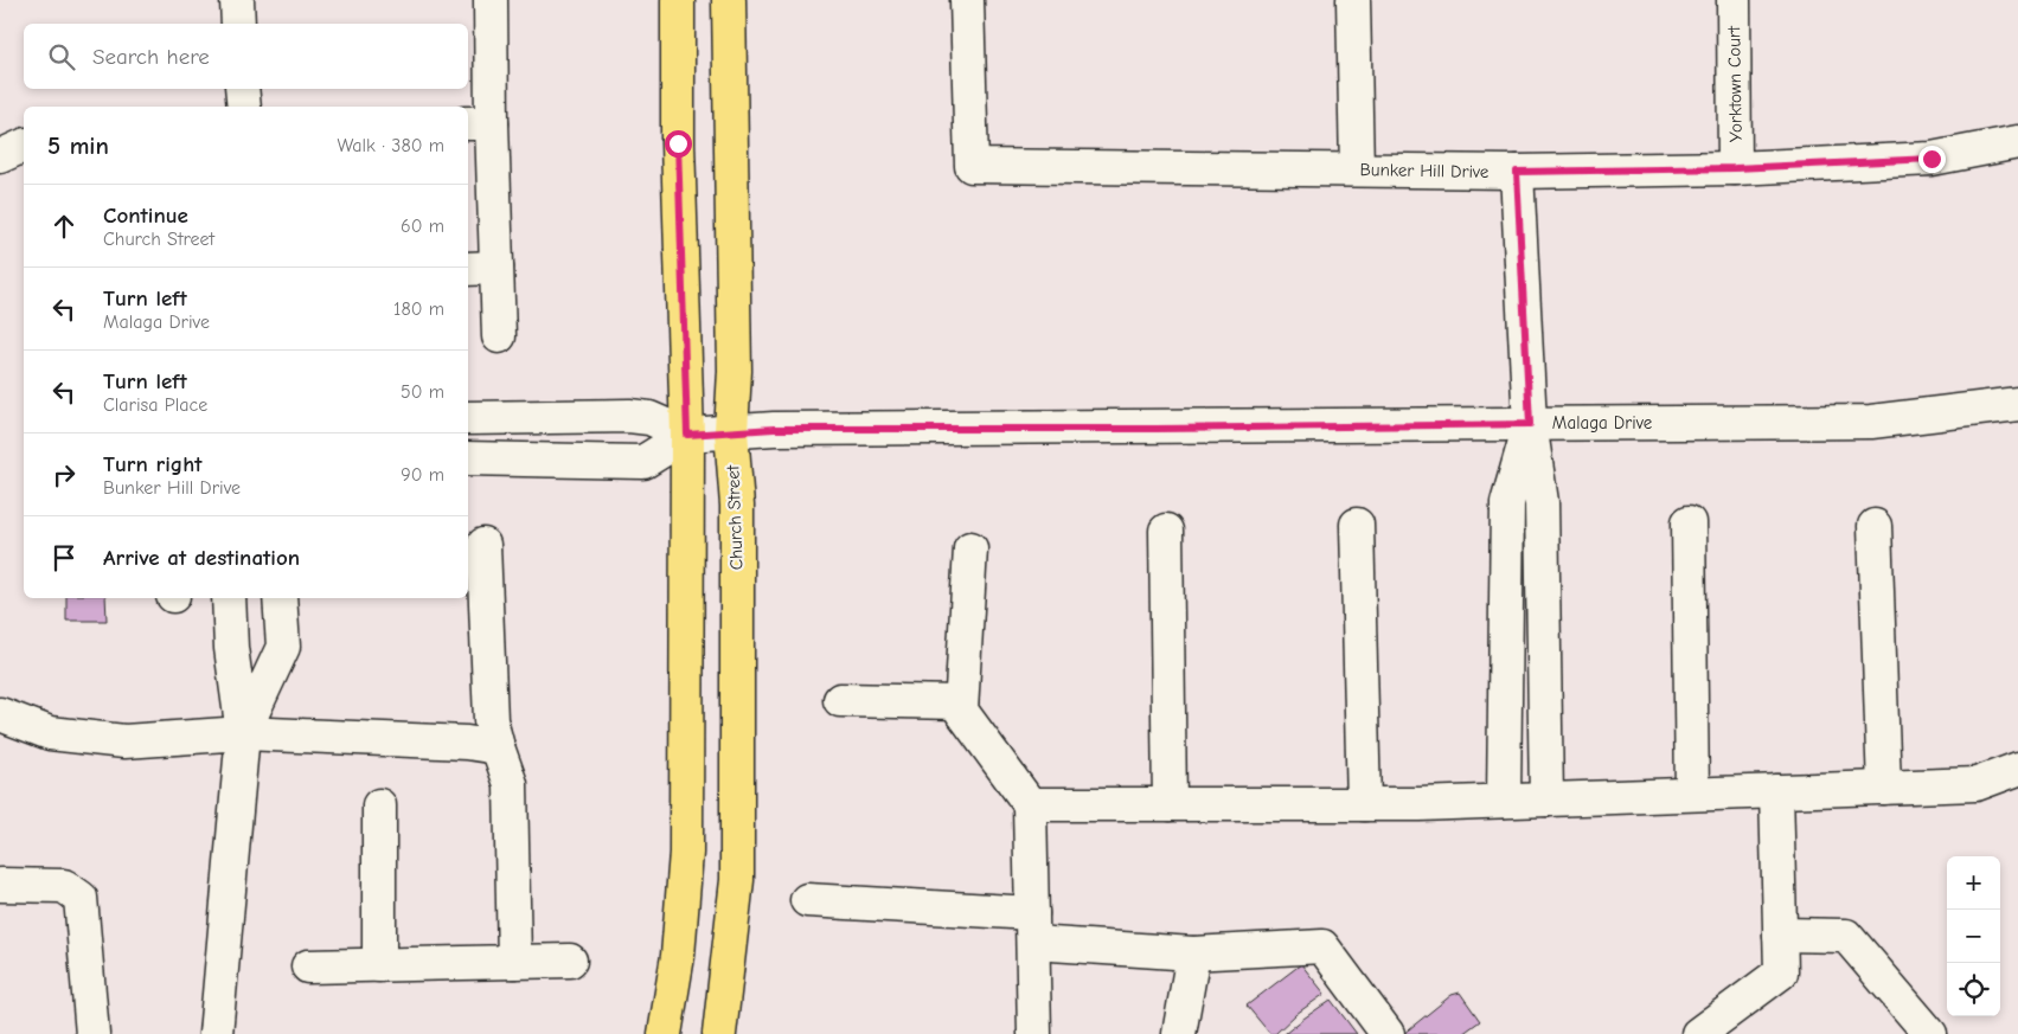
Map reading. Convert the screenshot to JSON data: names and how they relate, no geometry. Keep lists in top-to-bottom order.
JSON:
{
  "streets": {
    "main road": ["Church Street"],
    "street": ["Yorktown Court", "Bunker Hill Drive", "Malaga Drive"]
  },
  "crossings": [
    ["Yorktown Court", "Bunker Hill Drive"],
    ["Malaga Drive", "Church Street"]
  ],
  "page": {
    "search": "Search here",
    "heading": ["5 min", "Walk · 380 m"],
    "list": [
      ["Continue", "Church Street", "60 m"],
      ["Turn left", "Malaga Drive", "180 m"],
      ["Turn left", "Clarisa Place", "50 m"],
      ["Turn right", "Bunker Hill Drive", "90 m"],
      "Arrive at destination"
    ],
    "map_buttons": ["+", "−"]
  }
}
